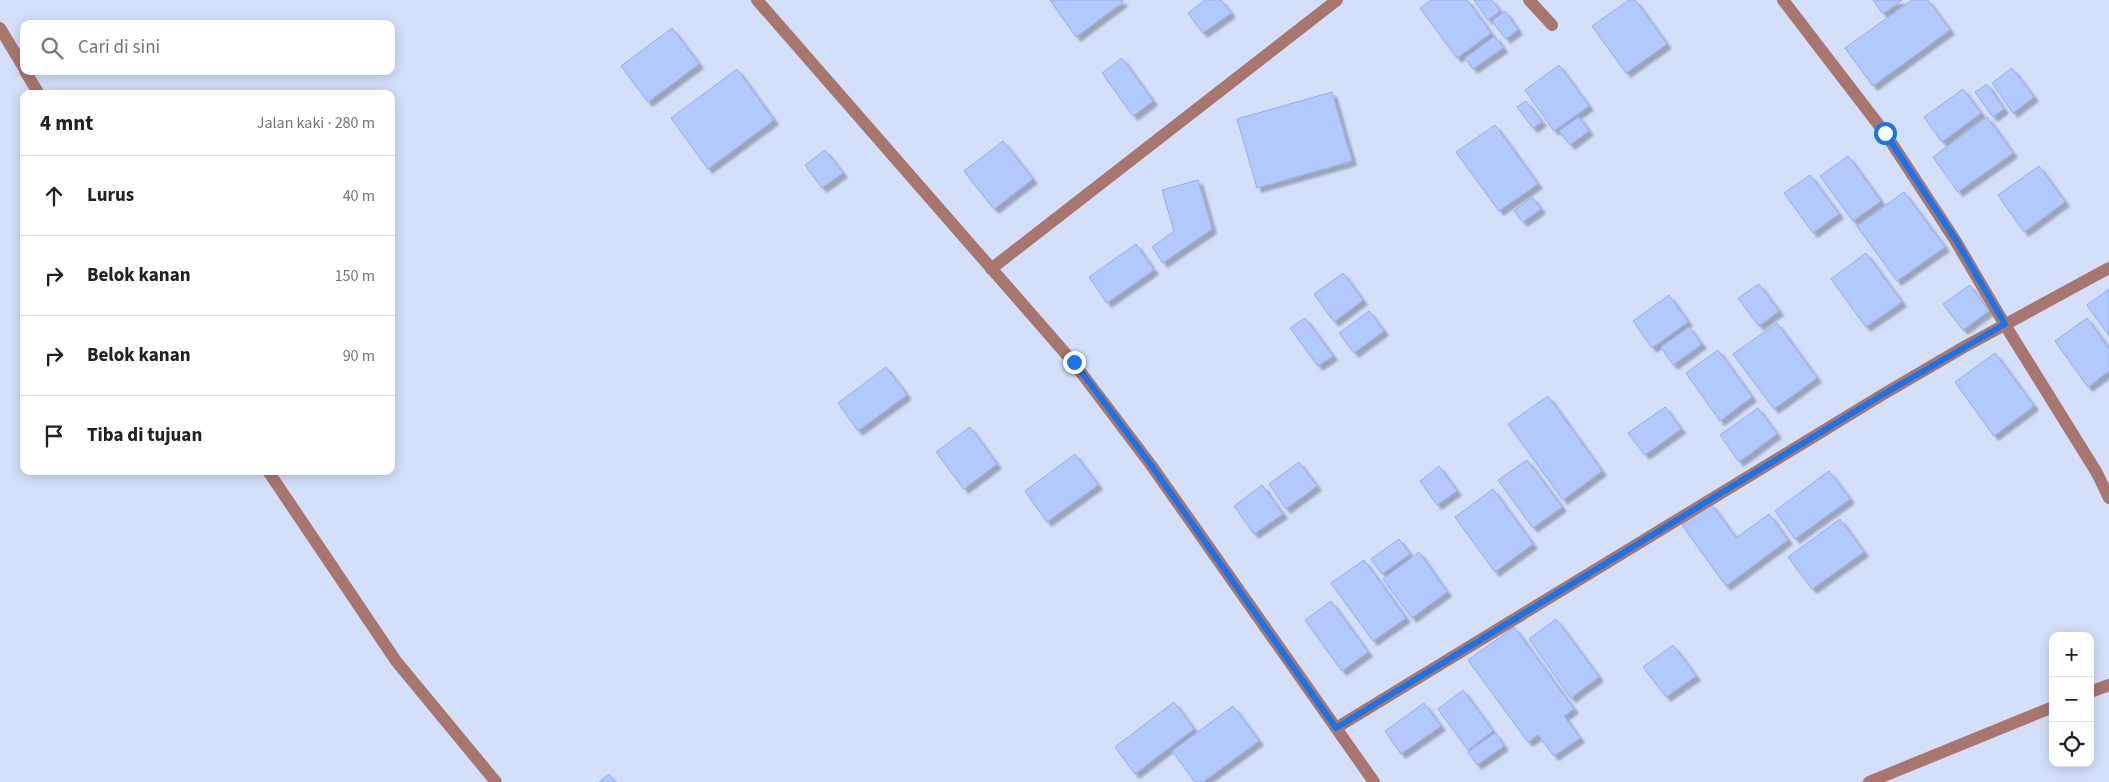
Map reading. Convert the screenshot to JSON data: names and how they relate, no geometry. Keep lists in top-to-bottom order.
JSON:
{
  "page": {
    "search": "Cari di sini",
    "heading": ["4 mnt", "Jalan kaki · 280 m"],
    "list": [
      ["Lurus", "40 m"],
      ["Belok kanan", "150 m"],
      ["Belok kanan", "90 m"],
      "Tiba di tujuan"
    ],
    "map_buttons": ["+", "−"]
  }
}
